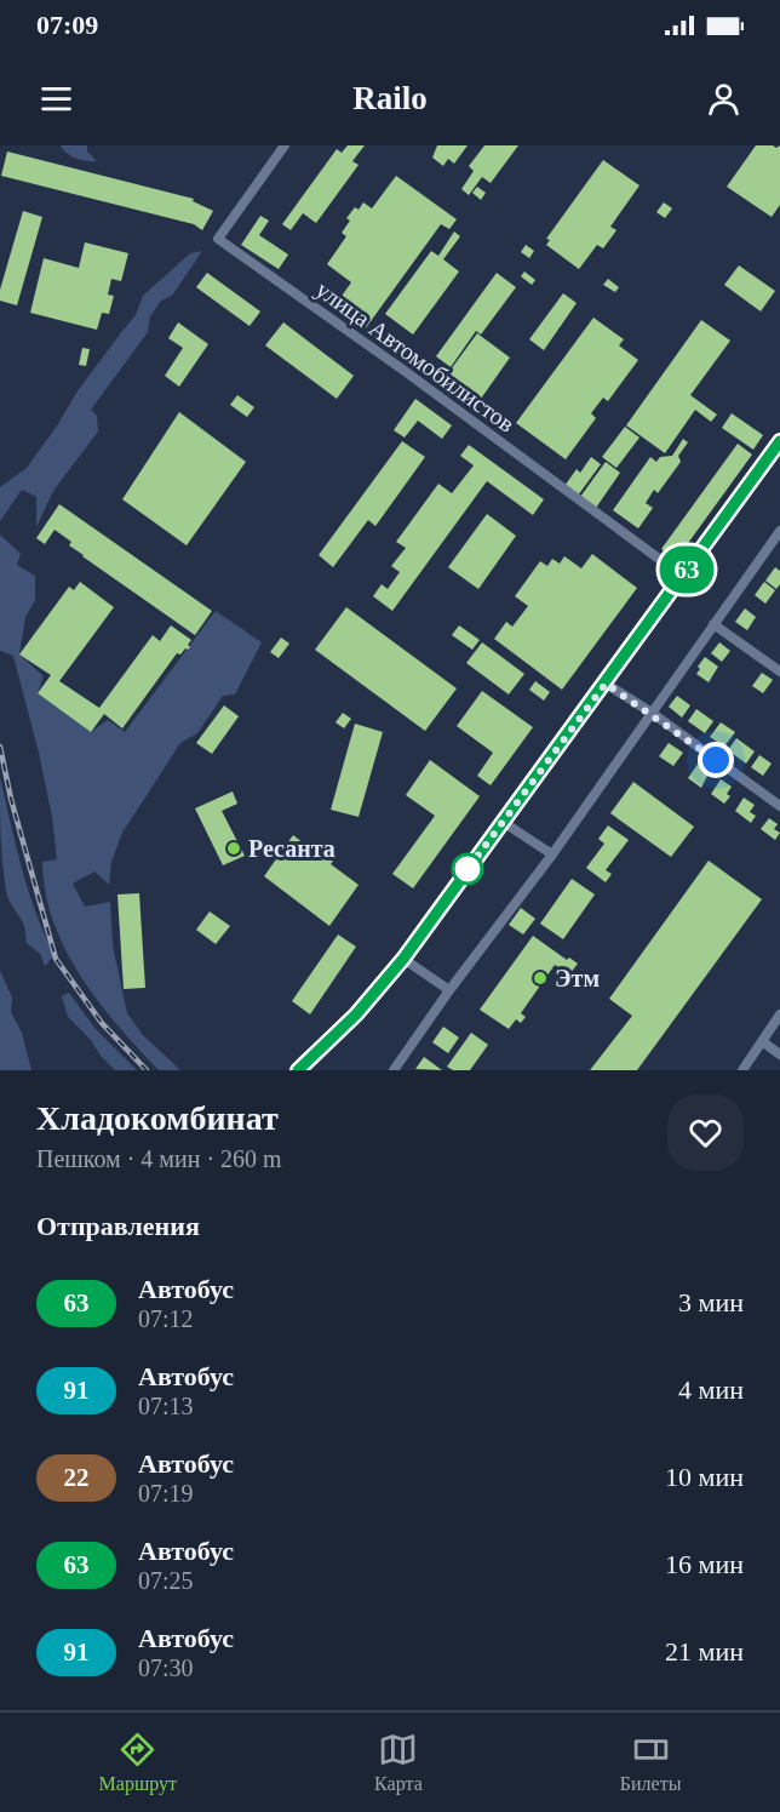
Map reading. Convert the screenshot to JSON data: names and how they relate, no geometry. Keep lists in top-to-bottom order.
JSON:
{
  "streets": {
    "street": ["улица Автомобилистов"]
  },
  "places": ["Ресанта", "Этм"],
  "lines": ["bus line 63"],
  "page": {
    "status": "07:09",
    "header": "Railo",
    "on_map": "63",
    "heading": [
      ["Хладокомбинат", "Пешком · 4 мин · 260 m"],
      "Отправления"
    ],
    "list": [
      {
        "mark": "63",
        "name": "Автобус",
        "note": "07:12",
        "value": "3 мин"
      },
      {
        "mark": "91",
        "name": "Автобус",
        "note": "07:13",
        "value": "4 мин"
      },
      {
        "mark": "22",
        "name": "Автобус",
        "note": "07:19",
        "value": "10 мин"
      },
      {
        "mark": "63",
        "name": "Автобус",
        "note": "07:25",
        "value": "16 мин"
      },
      {
        "mark": "91",
        "name": "Автобус",
        "note": "07:30",
        "value": "21 мин"
      }
    ],
    "tabs": ["Маршрут", "Карта", "Билеты"]
  }
}
